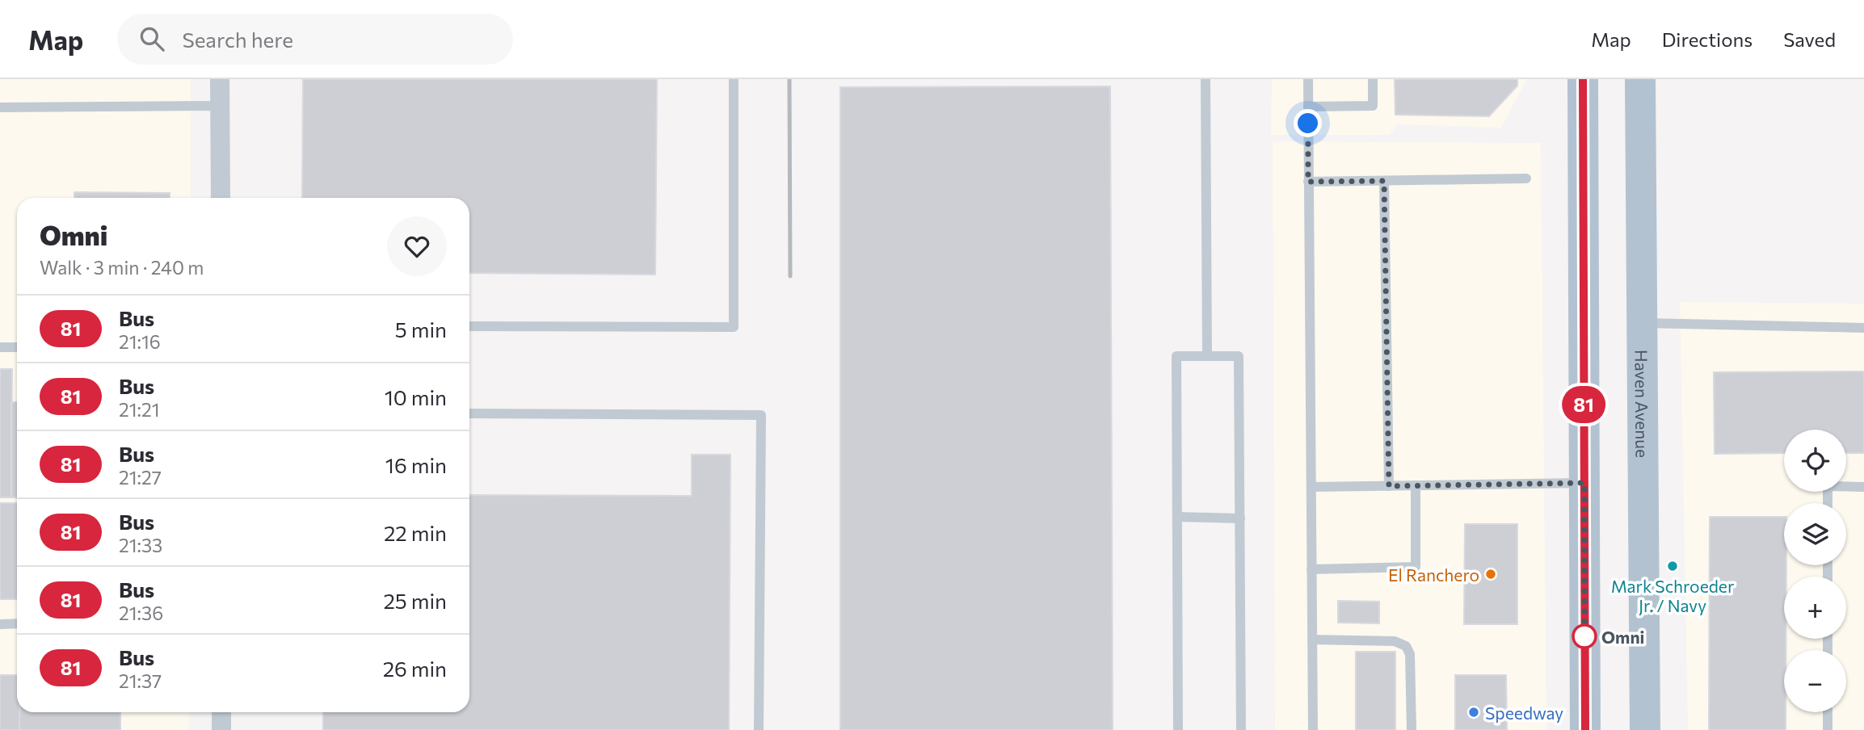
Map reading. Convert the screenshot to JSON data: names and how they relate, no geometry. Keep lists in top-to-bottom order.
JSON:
{
  "streets": {
    "main road": ["Haven Avenue"]
  },
  "places": [
    "Mark Schroeder Jr. / Navy",
    "El Ranchero",
    "Omni",
    "Speedway"
  ],
  "lines": ["bus line 81"],
  "page": {
    "header": "Map",
    "search": "Search here",
    "nav": ["Map", "Directions", "Saved"],
    "on_map": "81",
    "heading": ["Omni", "Walk · 3 min · 240 m"],
    "list": [
      {
        "mark": "81",
        "name": "Bus",
        "note": "21:16",
        "value": "5 min"
      },
      {
        "mark": "81",
        "name": "Bus",
        "note": "21:21",
        "value": "10 min"
      },
      {
        "mark": "81",
        "name": "Bus",
        "note": "21:27",
        "value": "16 min"
      },
      {
        "mark": "81",
        "name": "Bus",
        "note": "21:33",
        "value": "22 min"
      },
      {
        "mark": "81",
        "name": "Bus",
        "note": "21:36",
        "value": "25 min"
      },
      {
        "mark": "81",
        "name": "Bus",
        "note": "21:37",
        "value": "26 min"
      }
    ],
    "map_buttons": ["+", "−"]
  }
}
